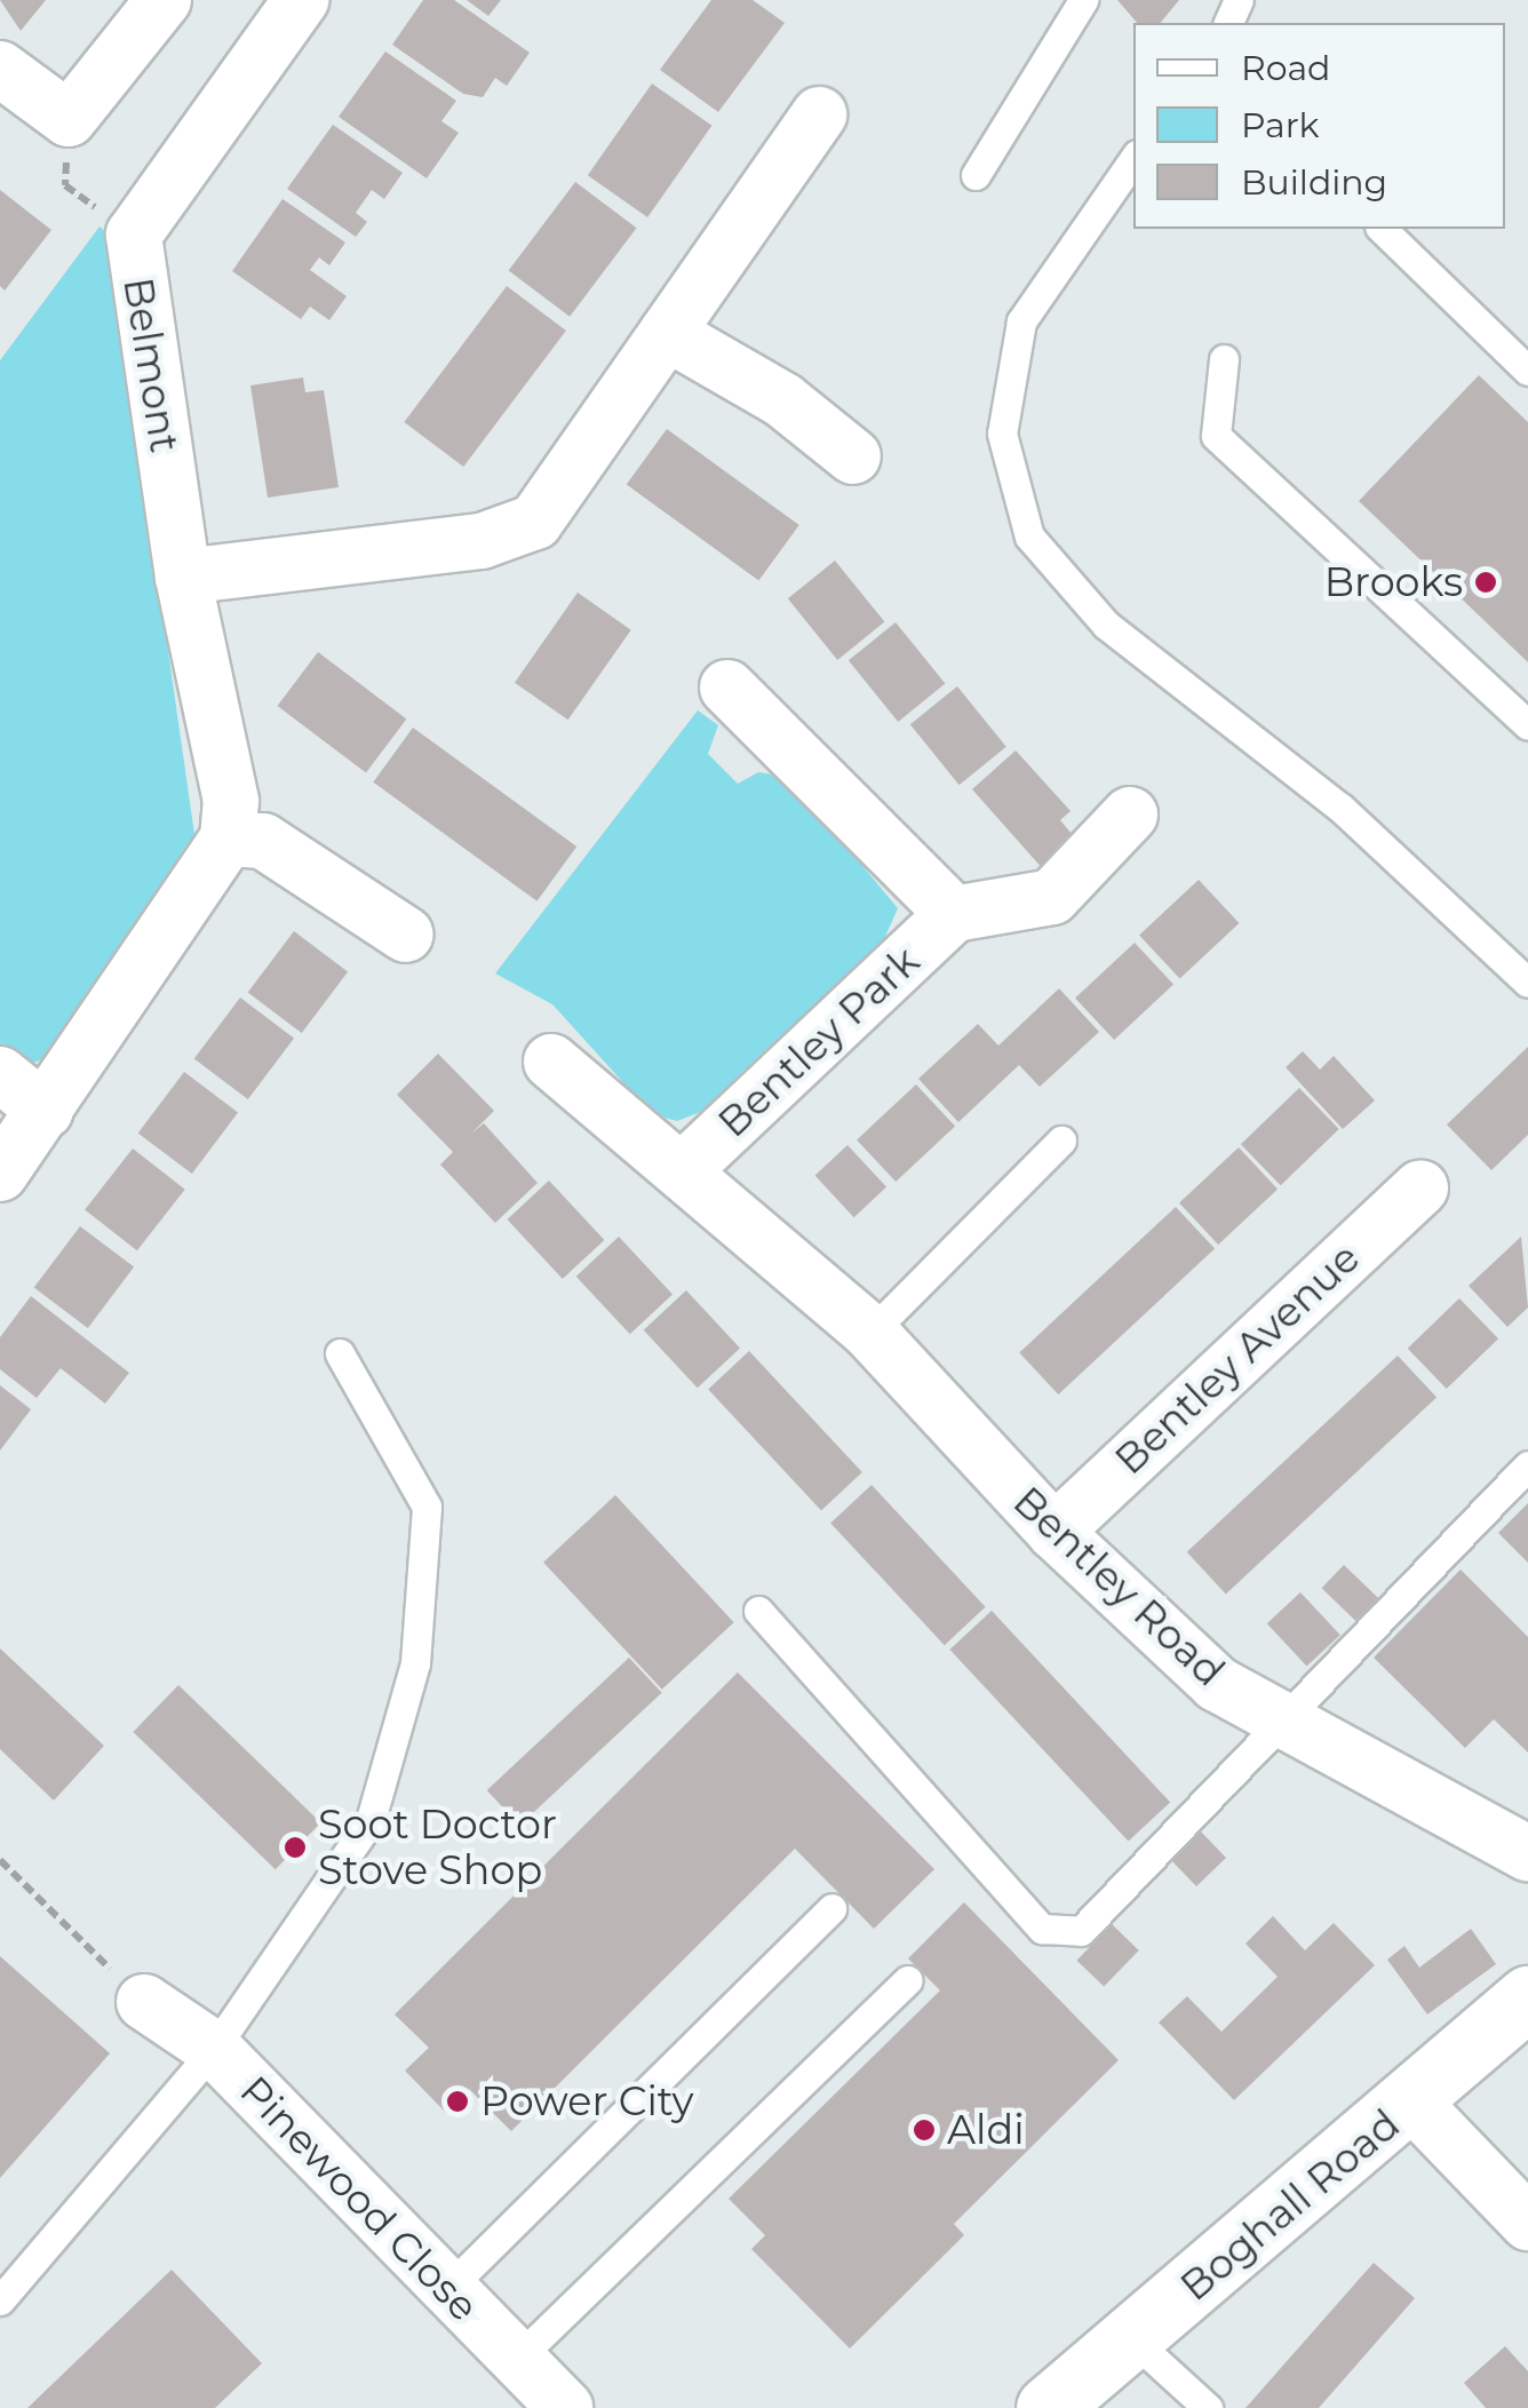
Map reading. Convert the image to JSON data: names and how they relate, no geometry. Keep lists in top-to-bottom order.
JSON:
{
  "streets": {
    "street": [
      "Belmont",
      "Bentley Park",
      "Bentley Avenue",
      "Bentley Road",
      "Pinewood Close",
      "Boghall Road"
    ]
  },
  "crossings": [
    ["Bentley Park", "Bentley Road"],
    ["Bentley Avenue", "Bentley Road"]
  ],
  "places": [
    "Brooks",
    "Soot Doctor Stove Shop",
    "Power City",
    "Aldi"
  ],
  "legend": ["Road", "Park", "Building"]
}
